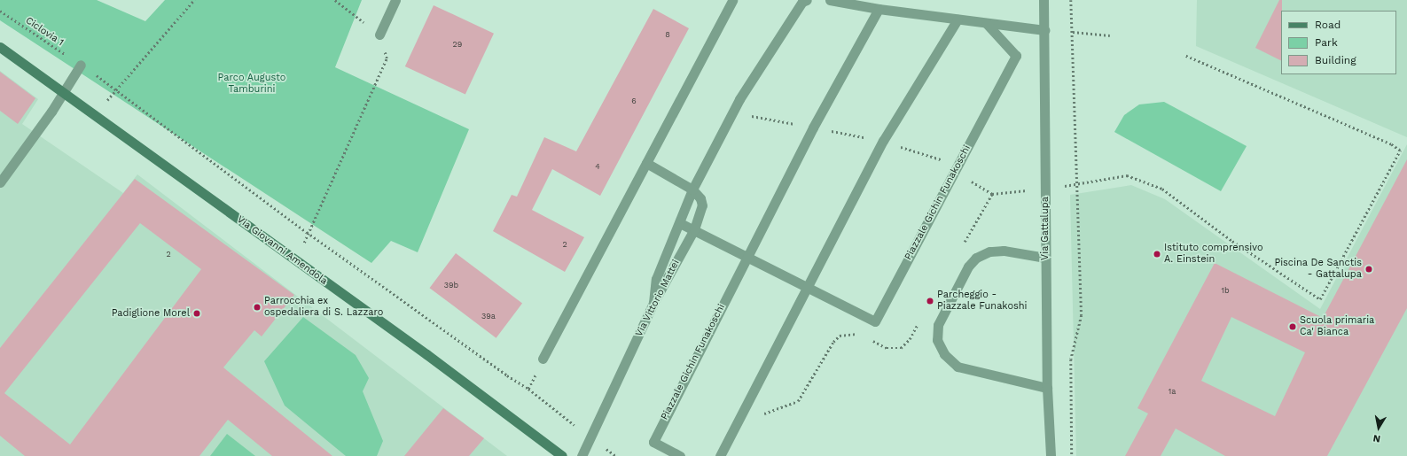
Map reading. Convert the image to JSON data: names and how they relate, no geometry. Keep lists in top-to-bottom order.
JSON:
{
  "streets": {
    "main road": ["Via Giovanni Amendola"],
    "street": ["Piazzale Gichin Funakoschi", "Via Gattalupa", "Via Vittorio Mattei"],
    "path": ["Ciclovia 1"]
  },
  "crossings": [
    ["Ciclovia 1", "Via Vittorio Mattei"],
    ["Piazzale Gichin Funakoschi", "Via Vittorio Mattei"]
  ],
  "parks": ["Parco Augusto Tamburini"],
  "places": [
    "Istituto comprensivo A. Einstein",
    "Piscina De Sanctis - Gattalupa",
    "Parcheggio - Piazzale Funakoshi",
    "Parrocchia ex ospedaliera di S. Lazzaro",
    "Padiglione Morel",
    "Scuola primaria Ca' Bianca"
  ],
  "house_numbers": [
    "8",
    "29",
    "6",
    "4",
    "2",
    "2",
    "39b",
    "1b",
    "39a",
    "1a"
  ],
  "legend": ["Road", "Park", "Building"],
  "north": "bottom"
}
